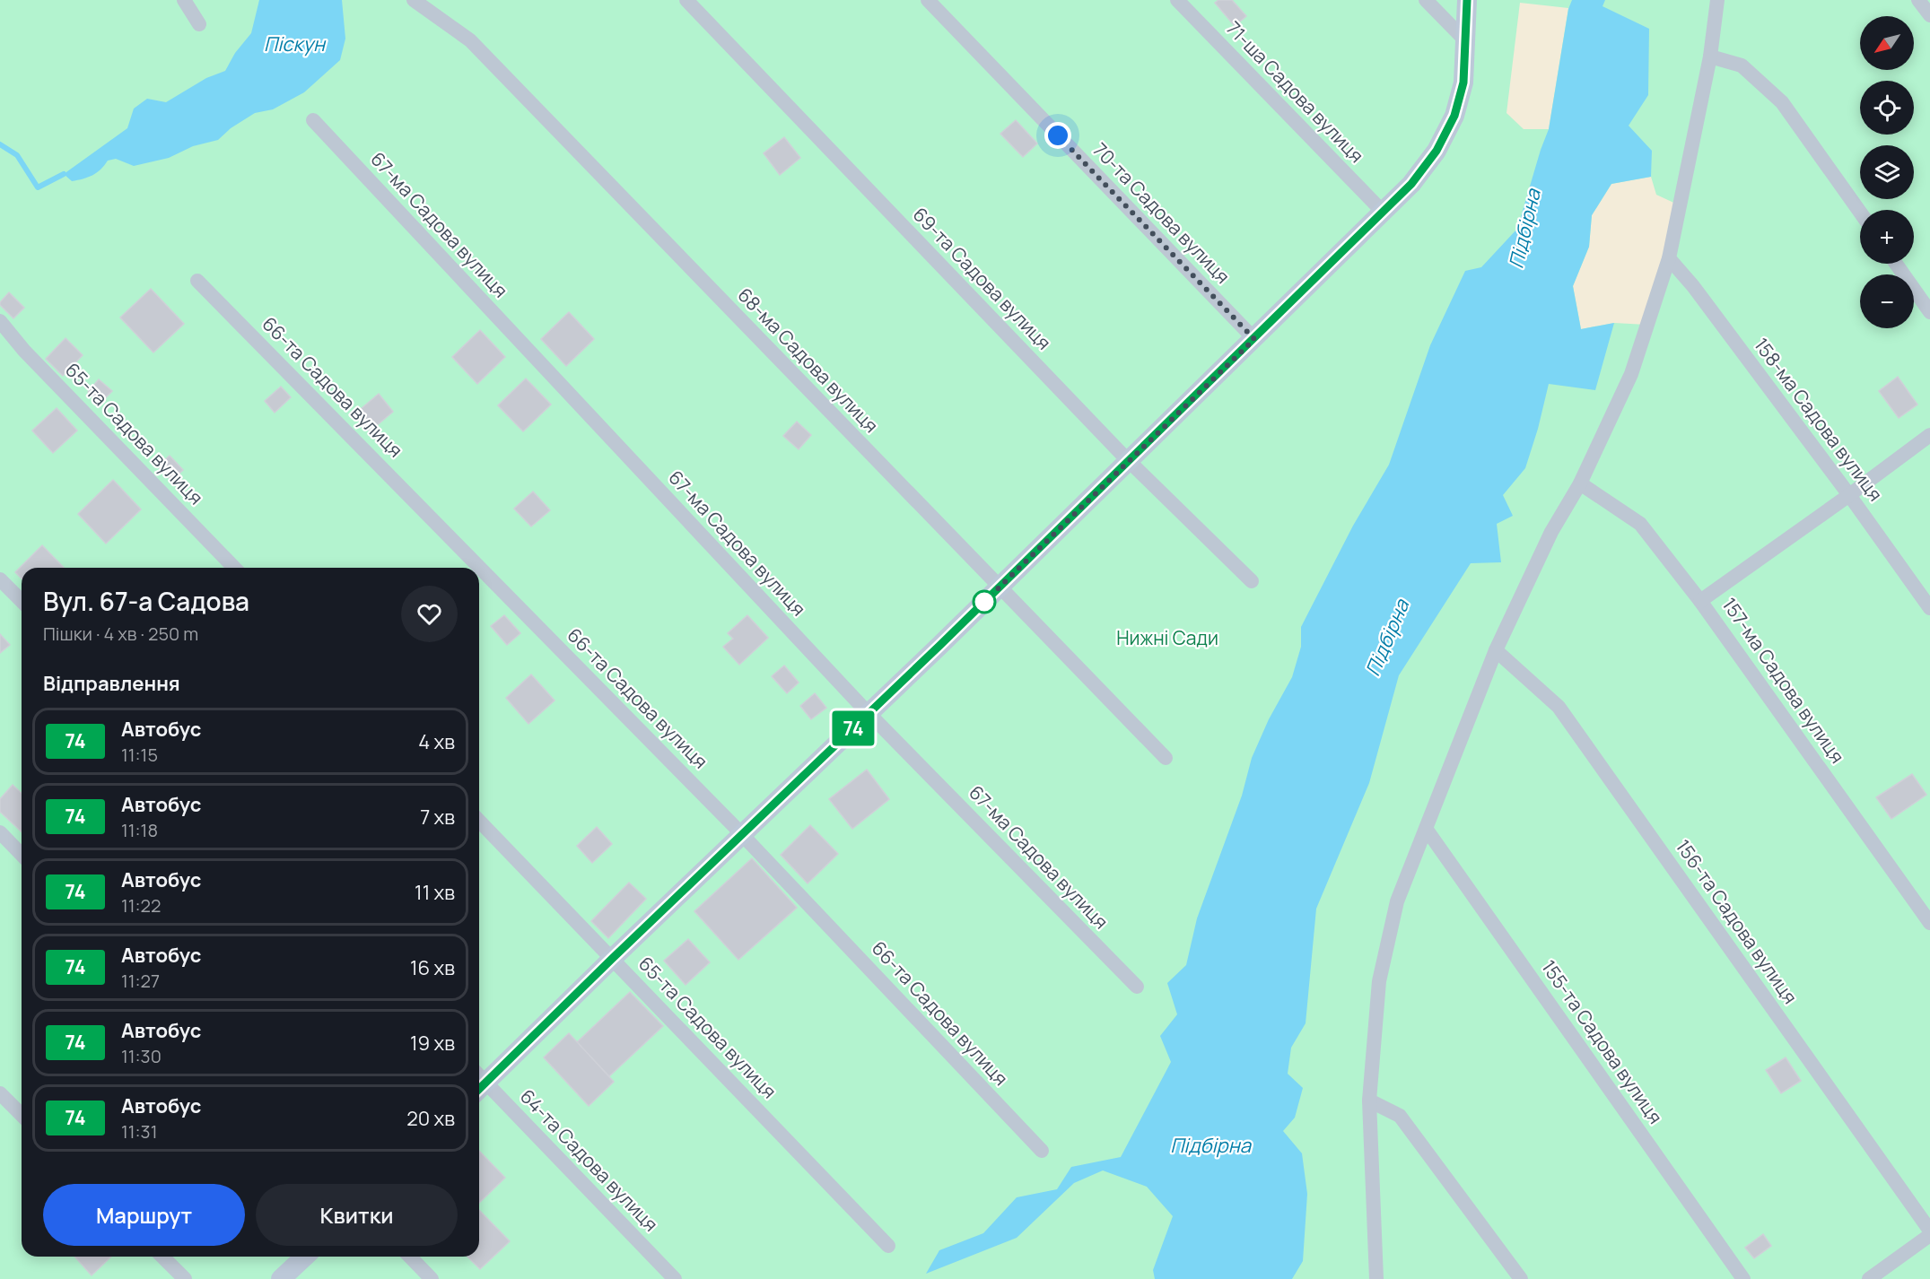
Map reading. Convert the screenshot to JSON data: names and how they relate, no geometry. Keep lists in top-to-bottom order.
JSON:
{
  "streets": {
    "street": [
      "71-ша Садова вулиця",
      "70-та Садова вулиця",
      "67-ма Садова вулиця",
      "69-та Садова вулиця",
      "68-ма Садова вулиця",
      "66-та Садова вулиця",
      "158-ма Садова вулиця",
      "65-та Садова вулиця",
      "157-ма Садова вулиця",
      "156-та Садова вулиця",
      "155-та Садова вулиця",
      "64-та Садова вулиця"
    ]
  },
  "water": ["Піскун", "Підбірна"],
  "parks": ["Нижні Сади"],
  "lines": ["bus line 74"],
  "north": "bottom left",
  "page": {
    "on_map": "74",
    "map_buttons": ["+", "−"],
    "heading": [
      ["Вул. 67-а Садова", "Пішки · 4 хв · 250 m"],
      "Відправлення"
    ],
    "list": [
      {
        "mark": "74",
        "name": "Автобус",
        "note": "11:15",
        "value": "4 хв"
      },
      {
        "mark": "74",
        "name": "Автобус",
        "note": "11:18",
        "value": "7 хв"
      },
      {
        "mark": "74",
        "name": "Автобус",
        "note": "11:22",
        "value": "11 хв"
      },
      {
        "mark": "74",
        "name": "Автобус",
        "note": "11:27",
        "value": "16 хв"
      },
      {
        "mark": "74",
        "name": "Автобус",
        "note": "11:30",
        "value": "19 хв"
      },
      {
        "mark": "74",
        "name": "Автобус",
        "note": "11:31",
        "value": "20 хв"
      }
    ],
    "buttons": ["Маршрут", "Квитки"]
  }
}
